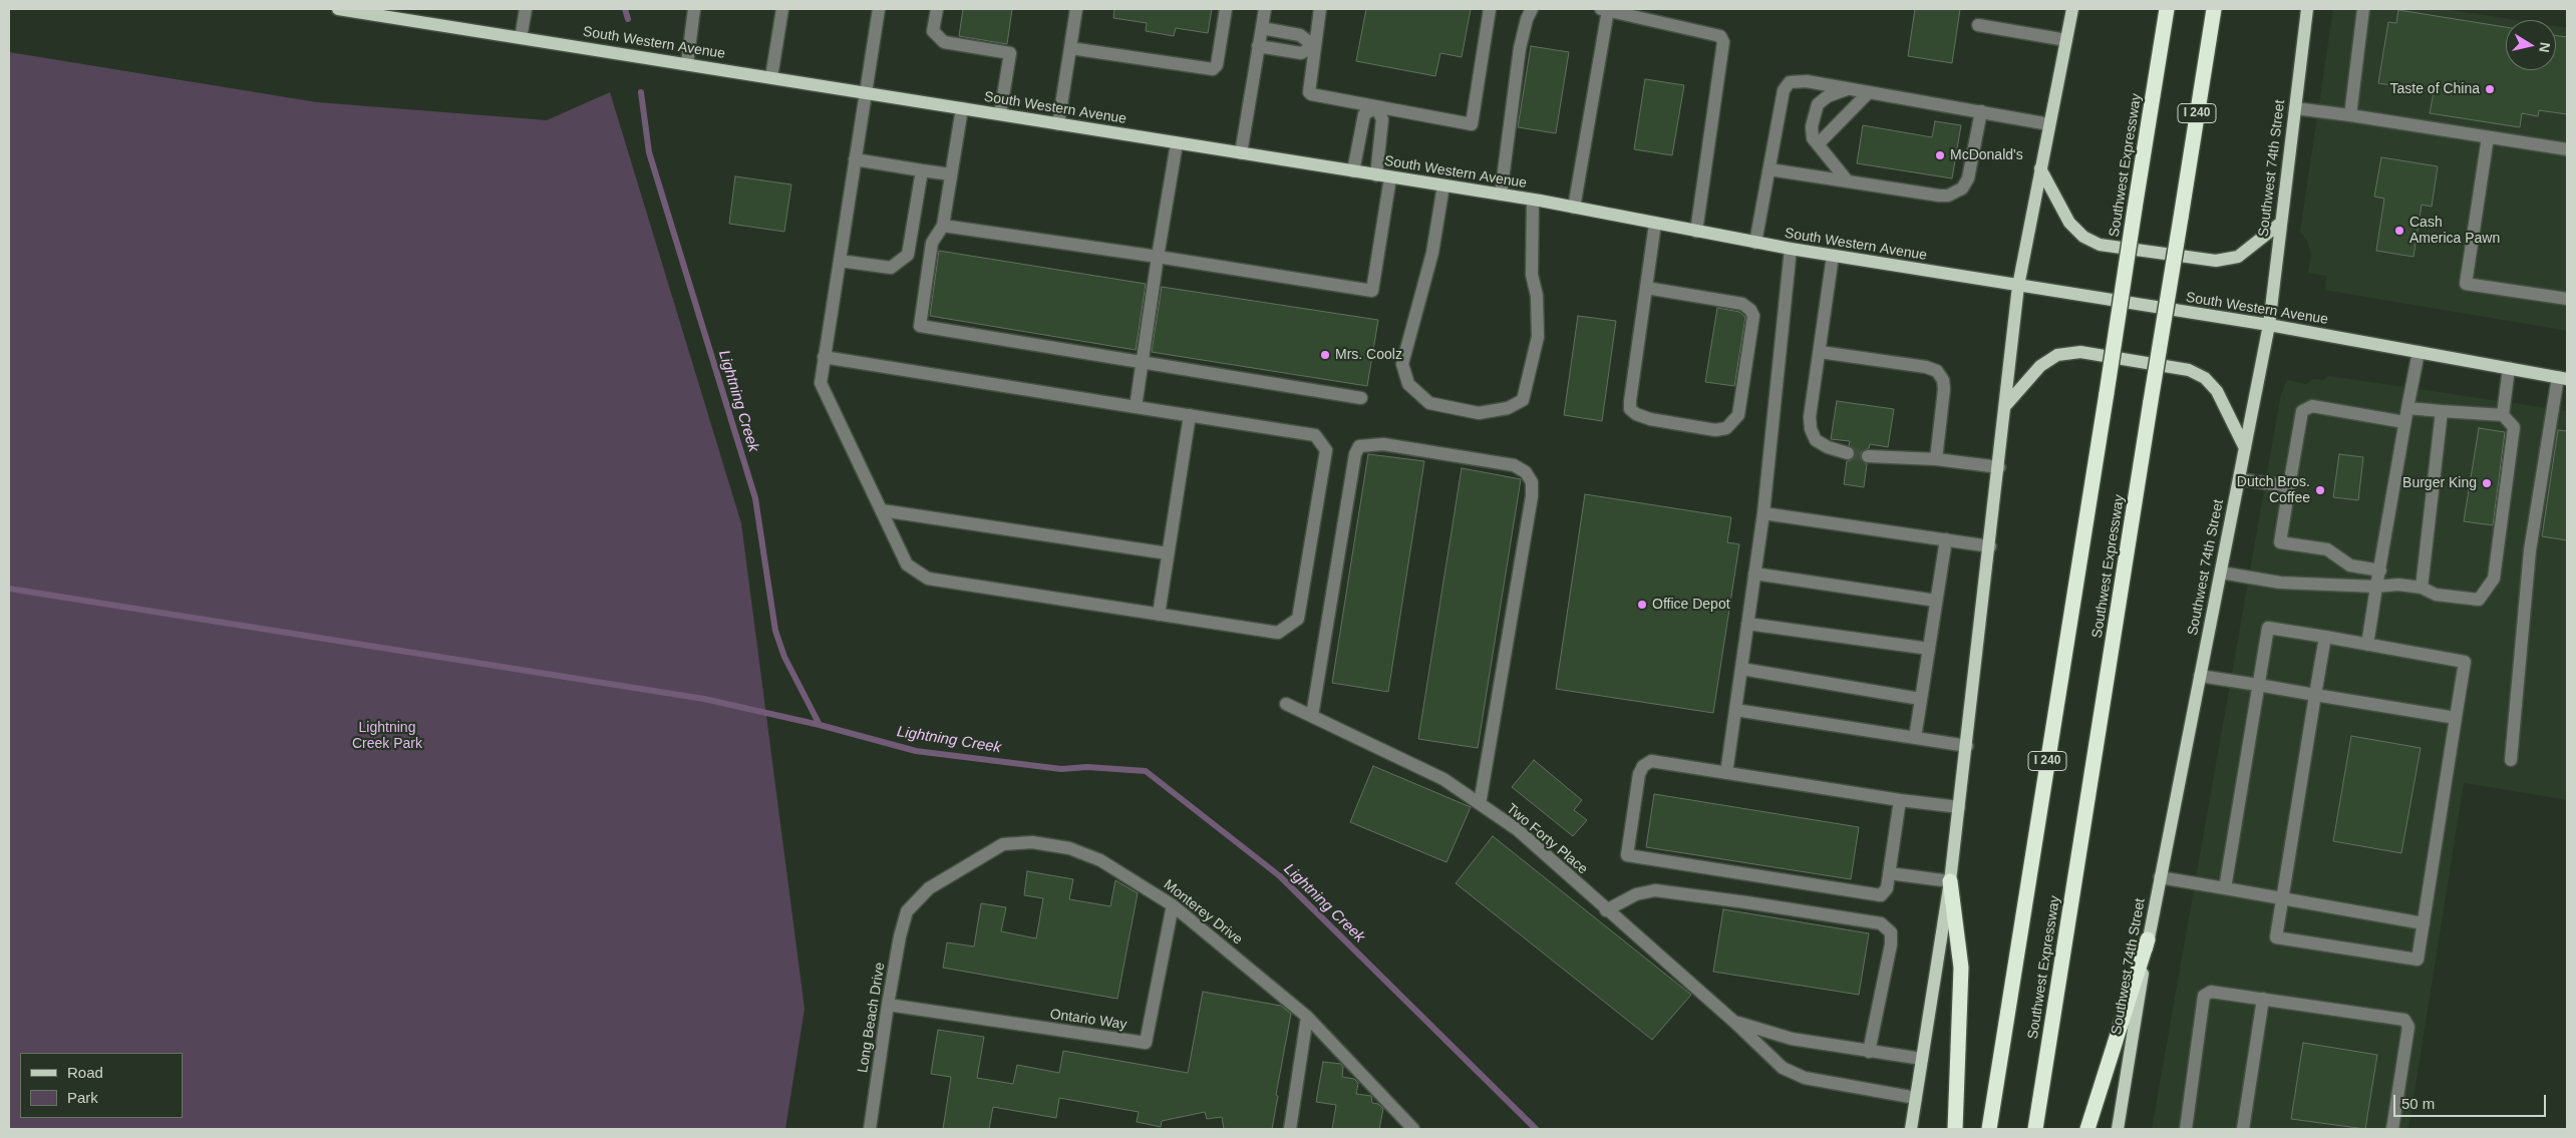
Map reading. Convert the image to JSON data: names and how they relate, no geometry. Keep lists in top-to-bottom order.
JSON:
{
  "streets": {
    "highway": ["I 240", "Southwest Expressway"],
    "main road": ["South Western Avenue", "Southwest 74th Street"],
    "street": [
      "Two Forty Place",
      "Monterey Drive",
      "Long Beach Drive",
      "Ontario Way"
    ]
  },
  "crossings": [
    ["South Western Avenue", "Southwest 74th Street"],
    ["Monterey Drive", "Long Beach Drive"],
    ["Monterey Drive", "Ontario Way"],
    ["Long Beach Drive", "Ontario Way"]
  ],
  "water": ["Lightning Creek"],
  "parks": ["Lightning Creek Park"],
  "places": [
    "Taste of China",
    "McDonald's",
    "Cash America Pawn",
    "Mrs. Coolz",
    "Burger King",
    "Dutch Bros. Coffee",
    "Office Depot"
  ],
  "legend": ["Road", "Park"],
  "scale_bar": "50 m",
  "north": "right"
}
